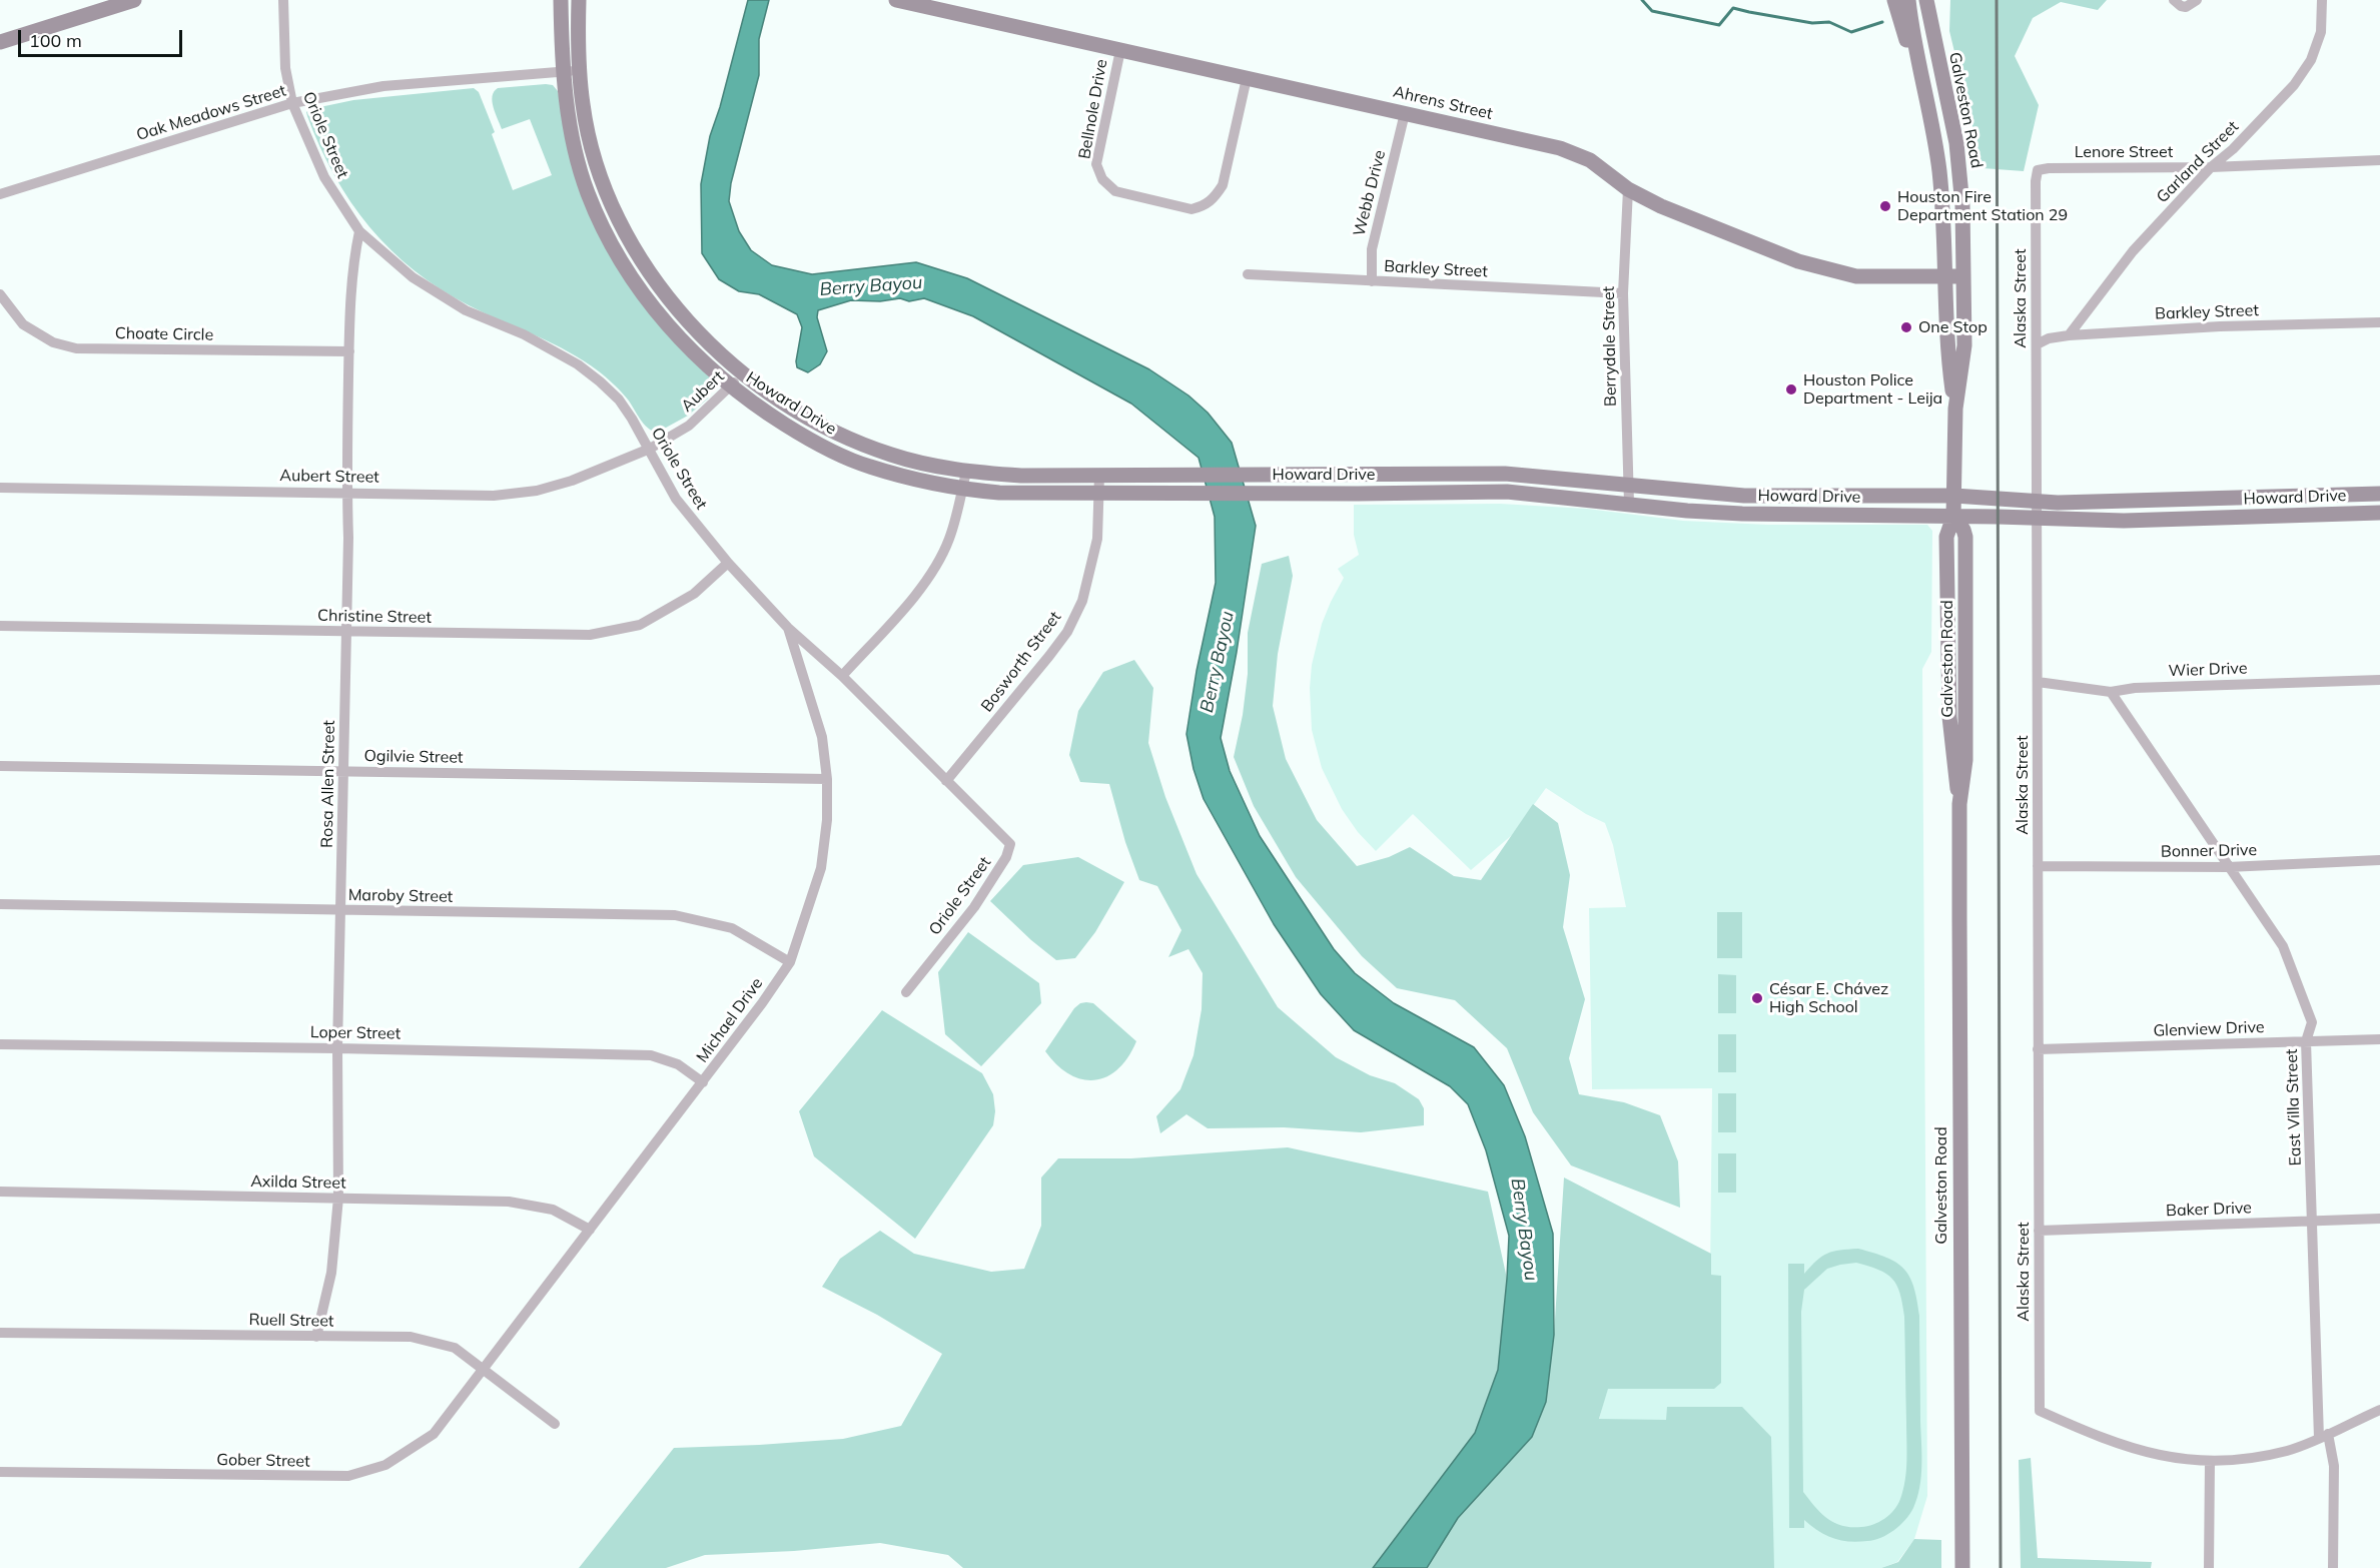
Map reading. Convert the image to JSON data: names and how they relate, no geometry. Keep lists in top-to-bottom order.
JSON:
{
  "streets": {
    "main road": ["Ahrens Street", "Galveston Road", "Howard Drive"],
    "street": [
      "Bellnole Drive",
      "Oak Meadows Street",
      "Oriole Street",
      "Lenore Street",
      "Garland Street",
      "Webb Drive",
      "Barkley Street",
      "Alaska Street",
      "Choate Circle",
      "Berrydale Street",
      "Aubert",
      "Aubert Street",
      "Christine Street",
      "Bosworth Street",
      "Wier Drive",
      "Ogilvie Street",
      "Rosa Allen Street",
      "Bonner Drive",
      "Maroby Street",
      "Michael Drive",
      "Glenview Drive",
      "Loper Street",
      "East Villa Street",
      "Axilda Street",
      "Baker Drive",
      "Ruell Street",
      "Gober Street"
    ]
  },
  "crossings": [
    ["Ahrens Street", "Bellnole Drive"],
    ["Ahrens Street", "Galveston Road"],
    ["Ahrens Street", "Webb Drive"],
    ["Ahrens Street", "Berrydale Street"],
    ["Galveston Road", "Howard Drive"],
    ["Oak Meadows Street", "Oriole Street"],
    ["Oak Meadows Street", "Howard Drive"],
    ["Oriole Street", "Aubert"],
    ["Oriole Street", "Aubert Street"],
    ["Oriole Street", "Christine Street"],
    ["Oriole Street", "Bosworth Street"],
    ["Oriole Street", "Rosa Allen Street"],
    ["Oriole Street", "Michael Drive"],
    ["Lenore Street", "Garland Street"],
    ["Lenore Street", "Alaska Street"],
    ["Garland Street", "Barkley Street"],
    ["Webb Drive", "Barkley Street"],
    ["Barkley Street", "Alaska Street"],
    ["Barkley Street", "Berrydale Street"],
    ["Alaska Street", "Howard Drive"],
    ["Alaska Street", "Wier Drive"],
    ["Alaska Street", "Bonner Drive"],
    ["Alaska Street", "Glenview Drive"],
    ["Alaska Street", "Baker Drive"],
    ["Choate Circle", "Rosa Allen Street"],
    ["Berrydale Street", "Howard Drive"],
    ["Aubert", "Howard Drive"],
    ["Aubert", "Aubert Street"],
    ["Howard Drive", "Bosworth Street"],
    ["Aubert Street", "Rosa Allen Street"],
    ["Christine Street", "Rosa Allen Street"],
    ["Wier Drive", "East Villa Street"],
    ["Ogilvie Street", "Rosa Allen Street"],
    ["Ogilvie Street", "Michael Drive"],
    ["Rosa Allen Street", "Maroby Street"],
    ["Rosa Allen Street", "Loper Street"],
    ["Rosa Allen Street", "Axilda Street"],
    ["Rosa Allen Street", "Ruell Street"],
    ["Bonner Drive", "East Villa Street"],
    ["Maroby Street", "Michael Drive"],
    ["Michael Drive", "Loper Street"],
    ["Michael Drive", "Axilda Street"],
    ["Michael Drive", "Ruell Street"],
    ["Michael Drive", "Gober Street"],
    ["Glenview Drive", "East Villa Street"],
    ["East Villa Street", "Baker Drive"],
    ["Ruell Street", "Gober Street"]
  ],
  "water": ["Berry Bayou"],
  "places": [
    "Houston Fire Department Station 29",
    "One Stop",
    "Houston Police Department - Leija",
    "César E. Chávez High School"
  ],
  "scale_bar": "100 m"
}
